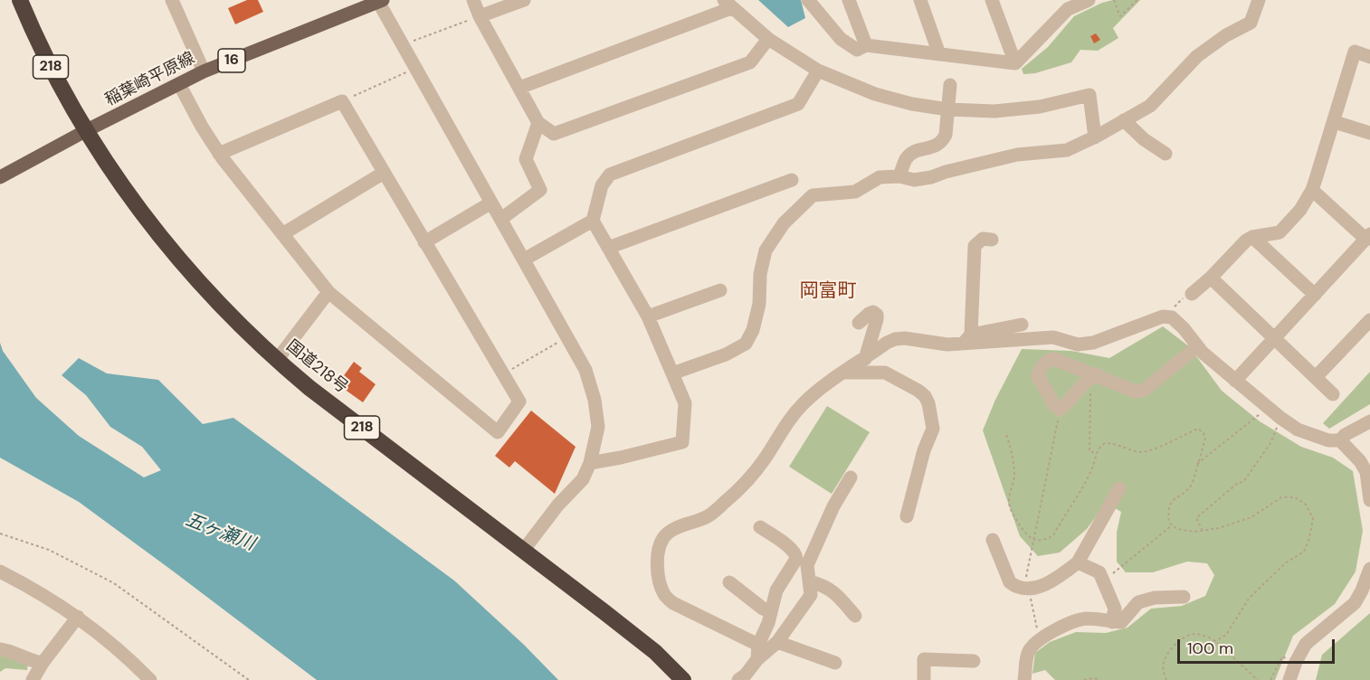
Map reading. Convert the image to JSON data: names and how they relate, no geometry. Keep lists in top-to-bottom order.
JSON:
{
  "streets": {
    "highway": ["218", "国道218号"],
    "main road": ["16", "稲葉崎平原線"]
  },
  "crossings": [
    ["稲葉崎平原線", "国道218号"]
  ],
  "districts": ["岡富町"],
  "water": ["五ヶ瀬川"],
  "scale_bar": "100 m"
}
